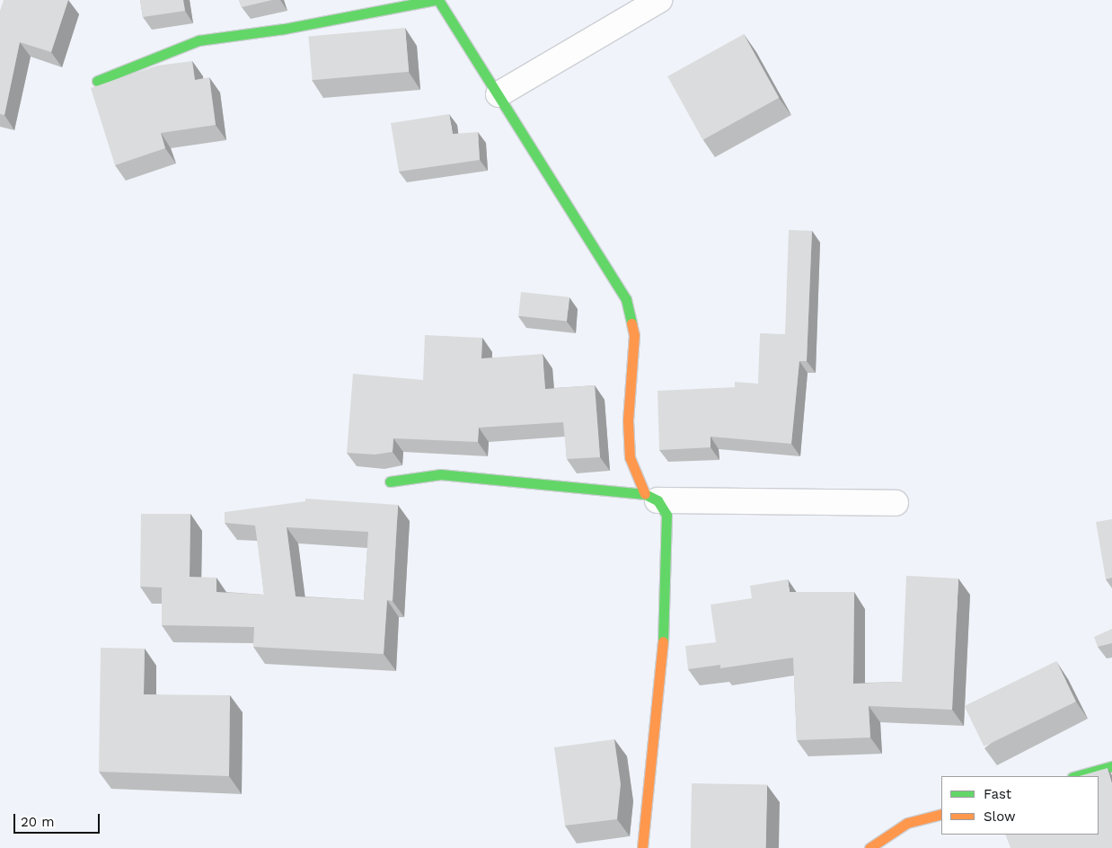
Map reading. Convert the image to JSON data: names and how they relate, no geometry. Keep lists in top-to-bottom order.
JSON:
{
  "legend": ["Fast", "Slow"],
  "scale_bar": "20 m"
}
